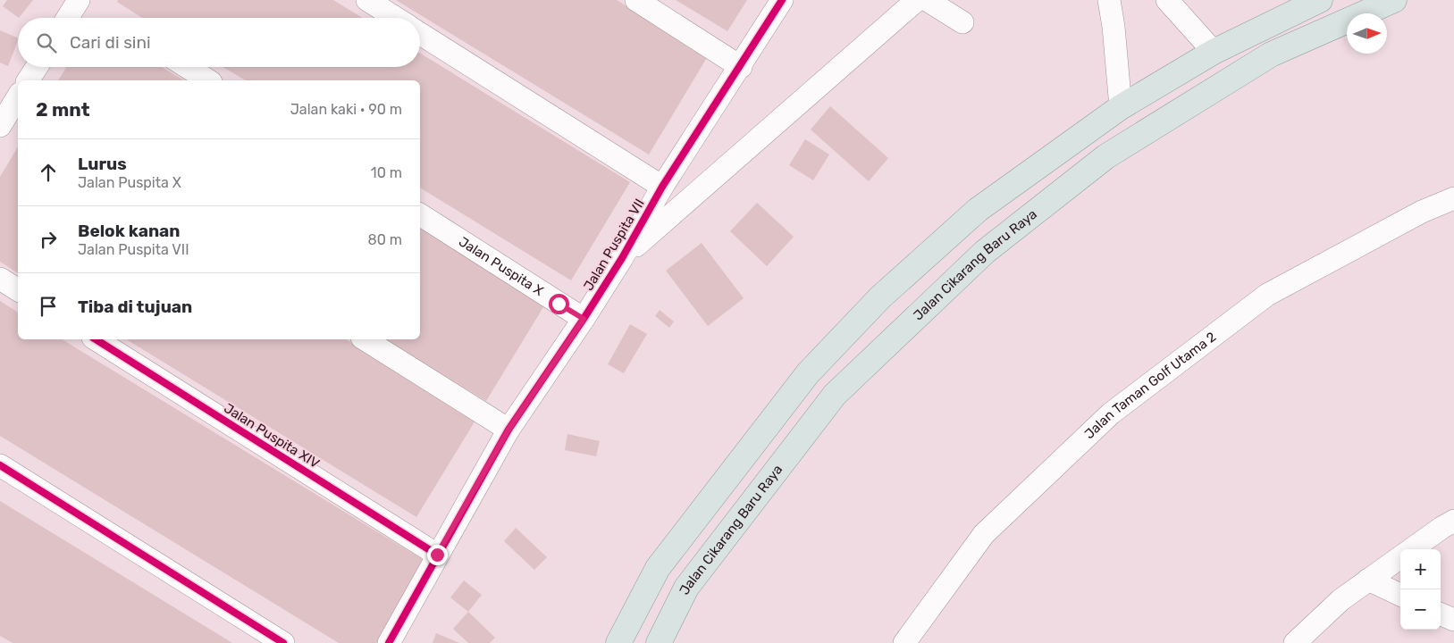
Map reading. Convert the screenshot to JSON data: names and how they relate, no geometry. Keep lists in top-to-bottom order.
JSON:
{
  "streets": {
    "main road": ["Jalan Cikarang Baru Raya"],
    "street": [
      "Jalan Puspita VII",
      "Jalan Puspita X",
      "Jalan Taman Golf Utama 2",
      "Jalan Puspita XIV"
    ]
  },
  "crossings": [
    ["Jalan Puspita VII", "Jalan Puspita X"],
    ["Jalan Puspita VII", "Jalan Puspita XIV"]
  ],
  "north": "right",
  "page": {
    "search": "Cari di sini",
    "heading": ["2 mnt", "Jalan kaki · 90 m"],
    "list": [
      ["Lurus", "Jalan Puspita X", "10 m"],
      ["Belok kanan", "Jalan Puspita VII", "80 m"],
      "Tiba di tujuan"
    ],
    "map_buttons": ["+", "−"]
  }
}
